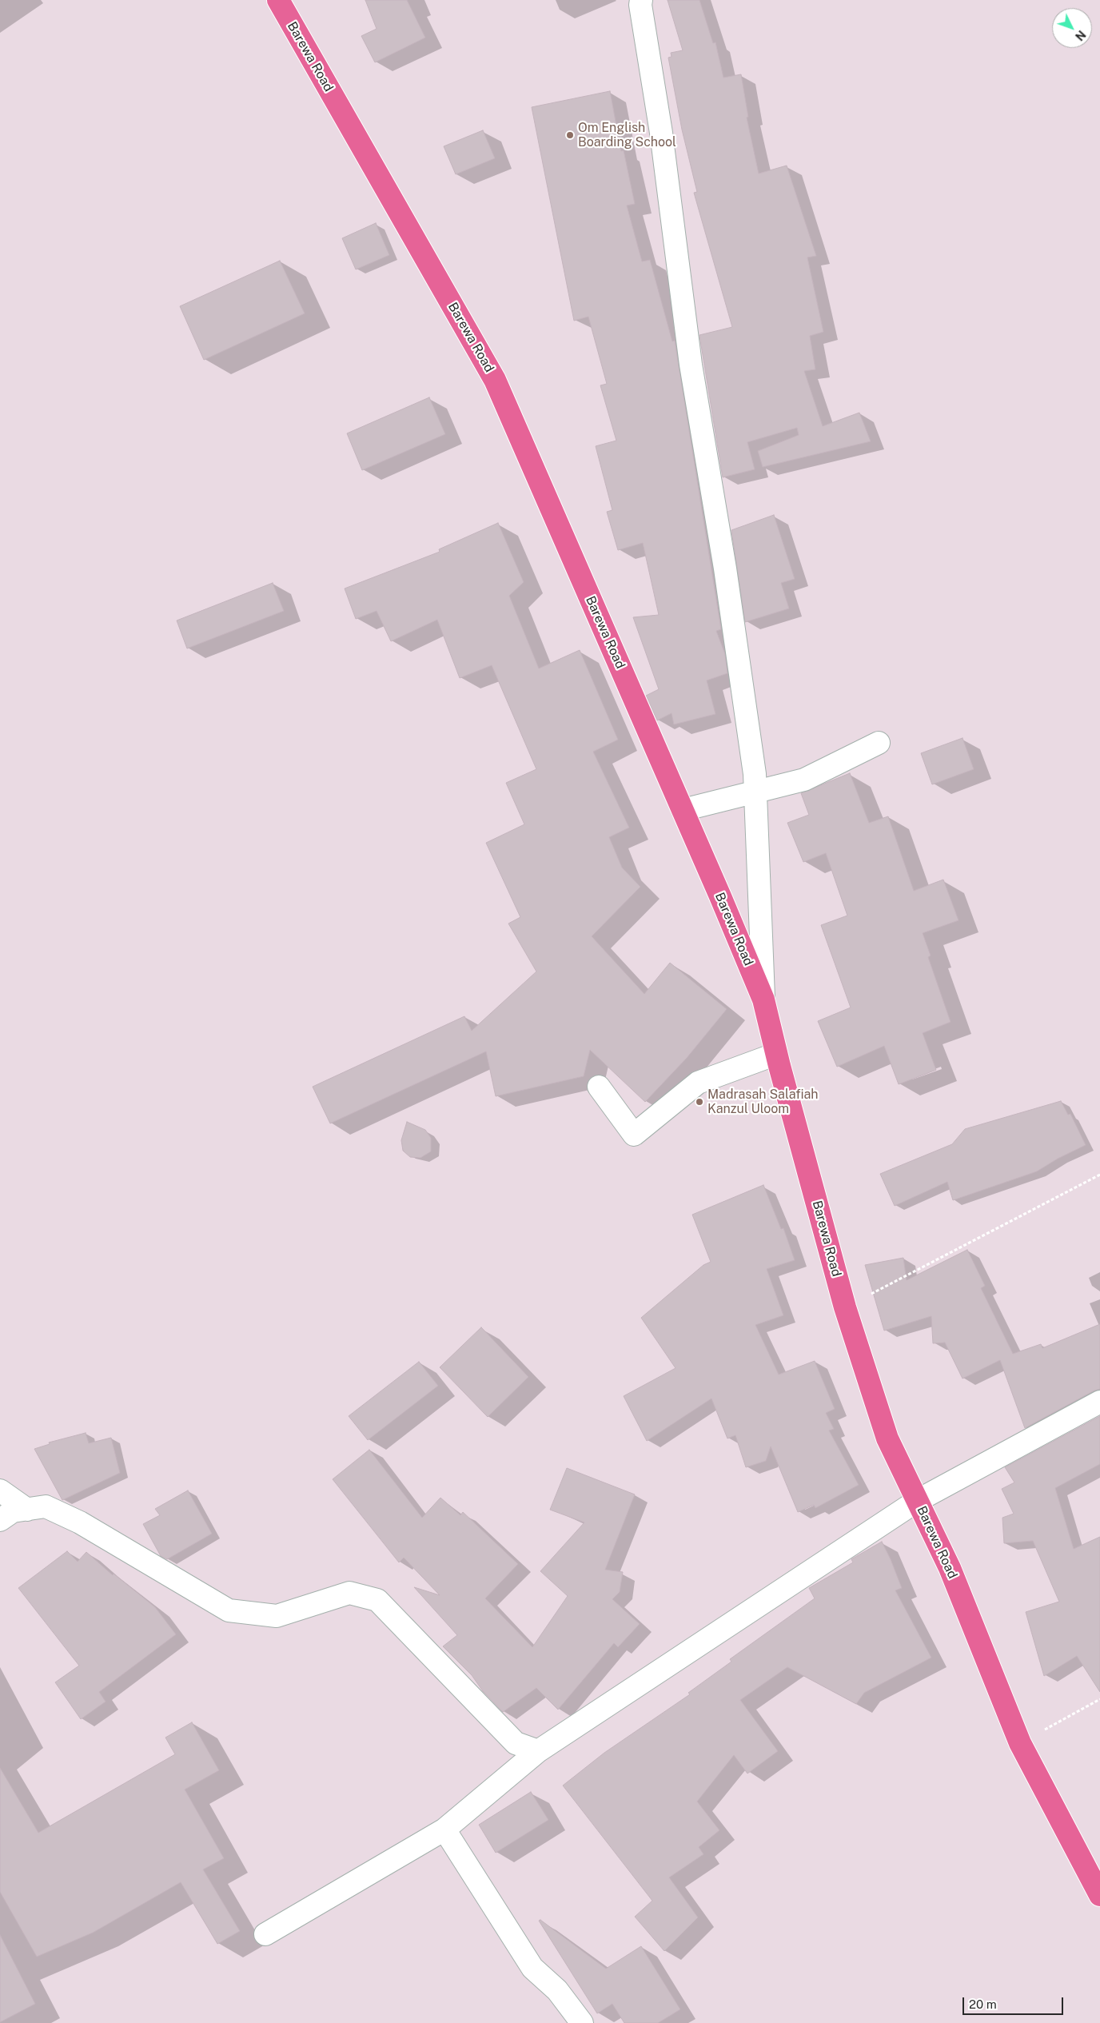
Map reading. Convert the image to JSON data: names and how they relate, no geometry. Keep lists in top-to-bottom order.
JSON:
{
  "streets": {
    "main road": ["Barewa Road"]
  },
  "places": ["Om English Boarding School", "Madrasah Salafiah Kanzul Uloom"],
  "scale_bar": "20 m",
  "north": "bottom right"
}
